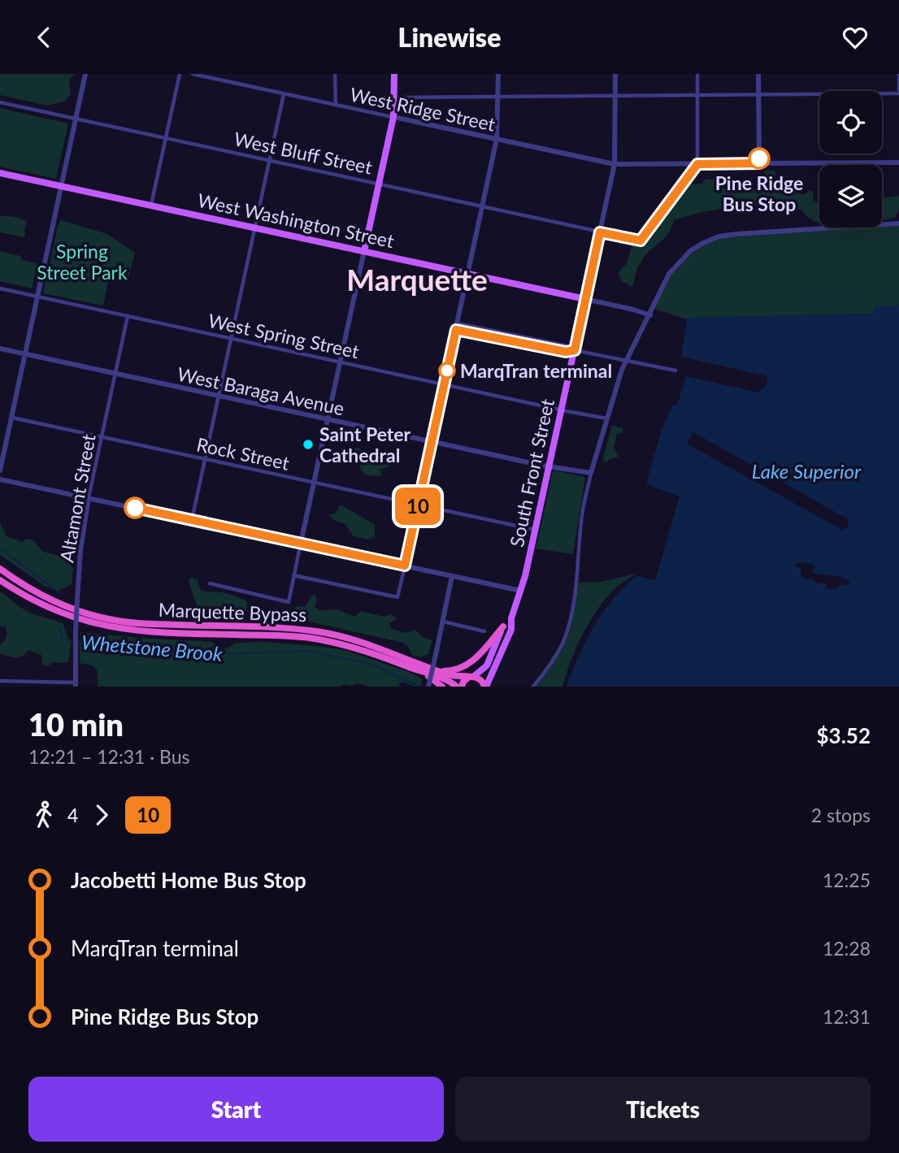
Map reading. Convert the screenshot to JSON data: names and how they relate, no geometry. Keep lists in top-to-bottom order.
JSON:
{
  "streets": {
    "highway": ["Marquette Bypass"],
    "main road": ["West Washington Street", "South Front Street"],
    "street": [
      "West Ridge Street",
      "West Bluff Street",
      "West Spring Street",
      "West Baraga Avenue",
      "Rock Street",
      "Altamont Street"
    ]
  },
  "crossings": [
    ["West Ridge Street", "West Bluff Street"],
    ["West Washington Street", "South Front Street"],
    ["West Spring Street", "South Front Street"],
    ["West Spring Street", "Altamont Street"],
    ["West Baraga Avenue", "South Front Street"],
    ["West Baraga Avenue", "Altamont Street"],
    ["Rock Street", "South Front Street"],
    ["Rock Street", "Altamont Street"],
    ["South Front Street", "Marquette Bypass"]
  ],
  "districts": ["Marquette"],
  "water": ["Lake Superior", "Whetstone Brook"],
  "parks": ["Spring Street Park"],
  "places": ["Pine Ridge Bus Stop", "MarqTran terminal", "Saint Peter Cathedral"],
  "lines": ["bus line 10"],
  "page": {
    "header": "Linewise",
    "on_map": "10",
    "heading": ["10 min", "12:21 – 12:31 · Bus", "$3.52"],
    "legs": ["4", "10", "2 stops"],
    "list": [
      {
        "name": "Jacobetti Home Bus Stop",
        "value": "12:25"
      },
      {
        "name": "MarqTran terminal",
        "value": "12:28"
      },
      {
        "name": "Pine Ridge Bus Stop",
        "value": "12:31"
      }
    ],
    "buttons": ["Start", "Tickets"]
  }
}
